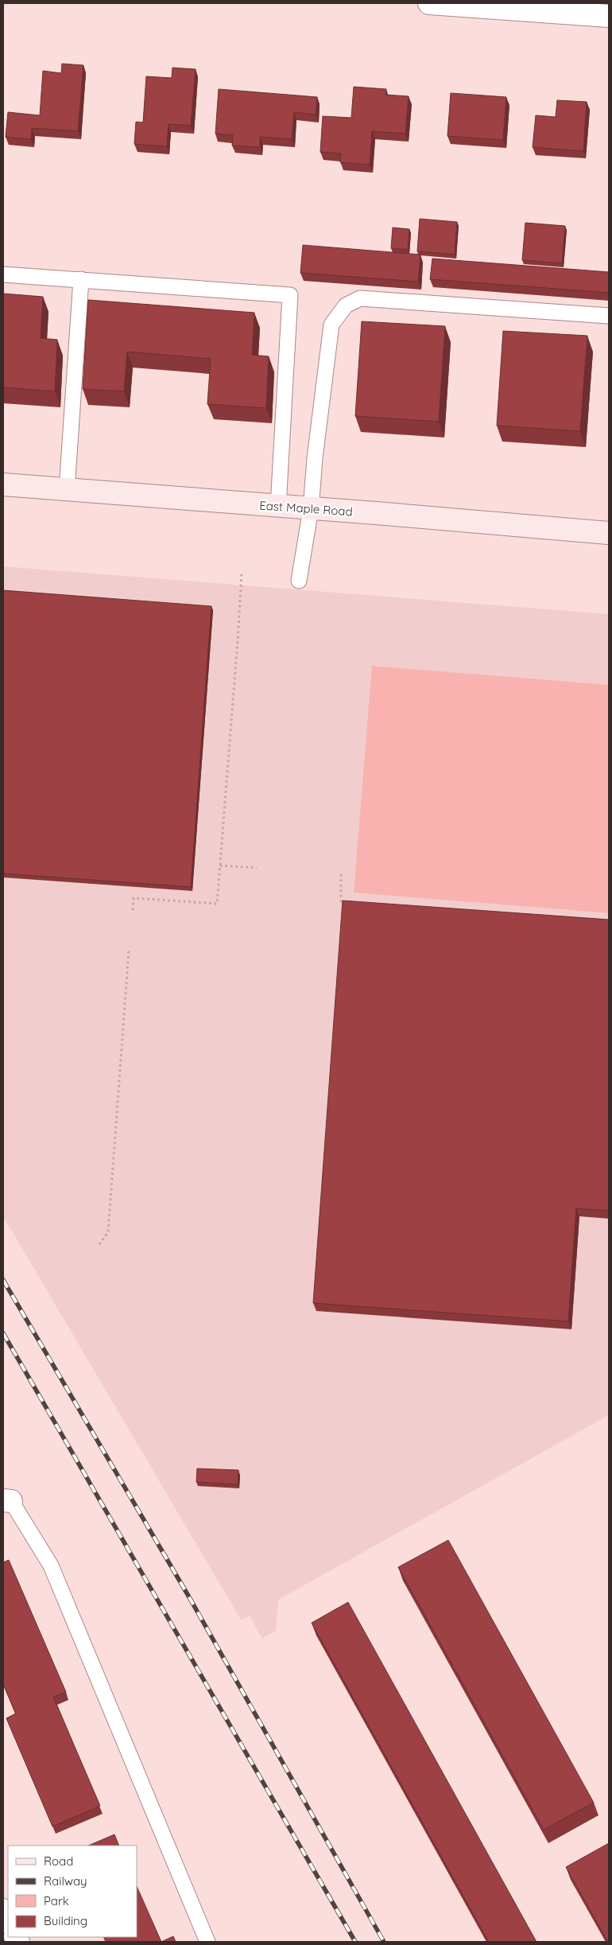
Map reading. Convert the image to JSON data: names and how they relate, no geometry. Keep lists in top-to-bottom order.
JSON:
{
  "streets": {
    "main road": ["East Maple Road"]
  },
  "legend": [
    "Road",
    "Railway",
    "Park",
    "Building"
  ]
}
